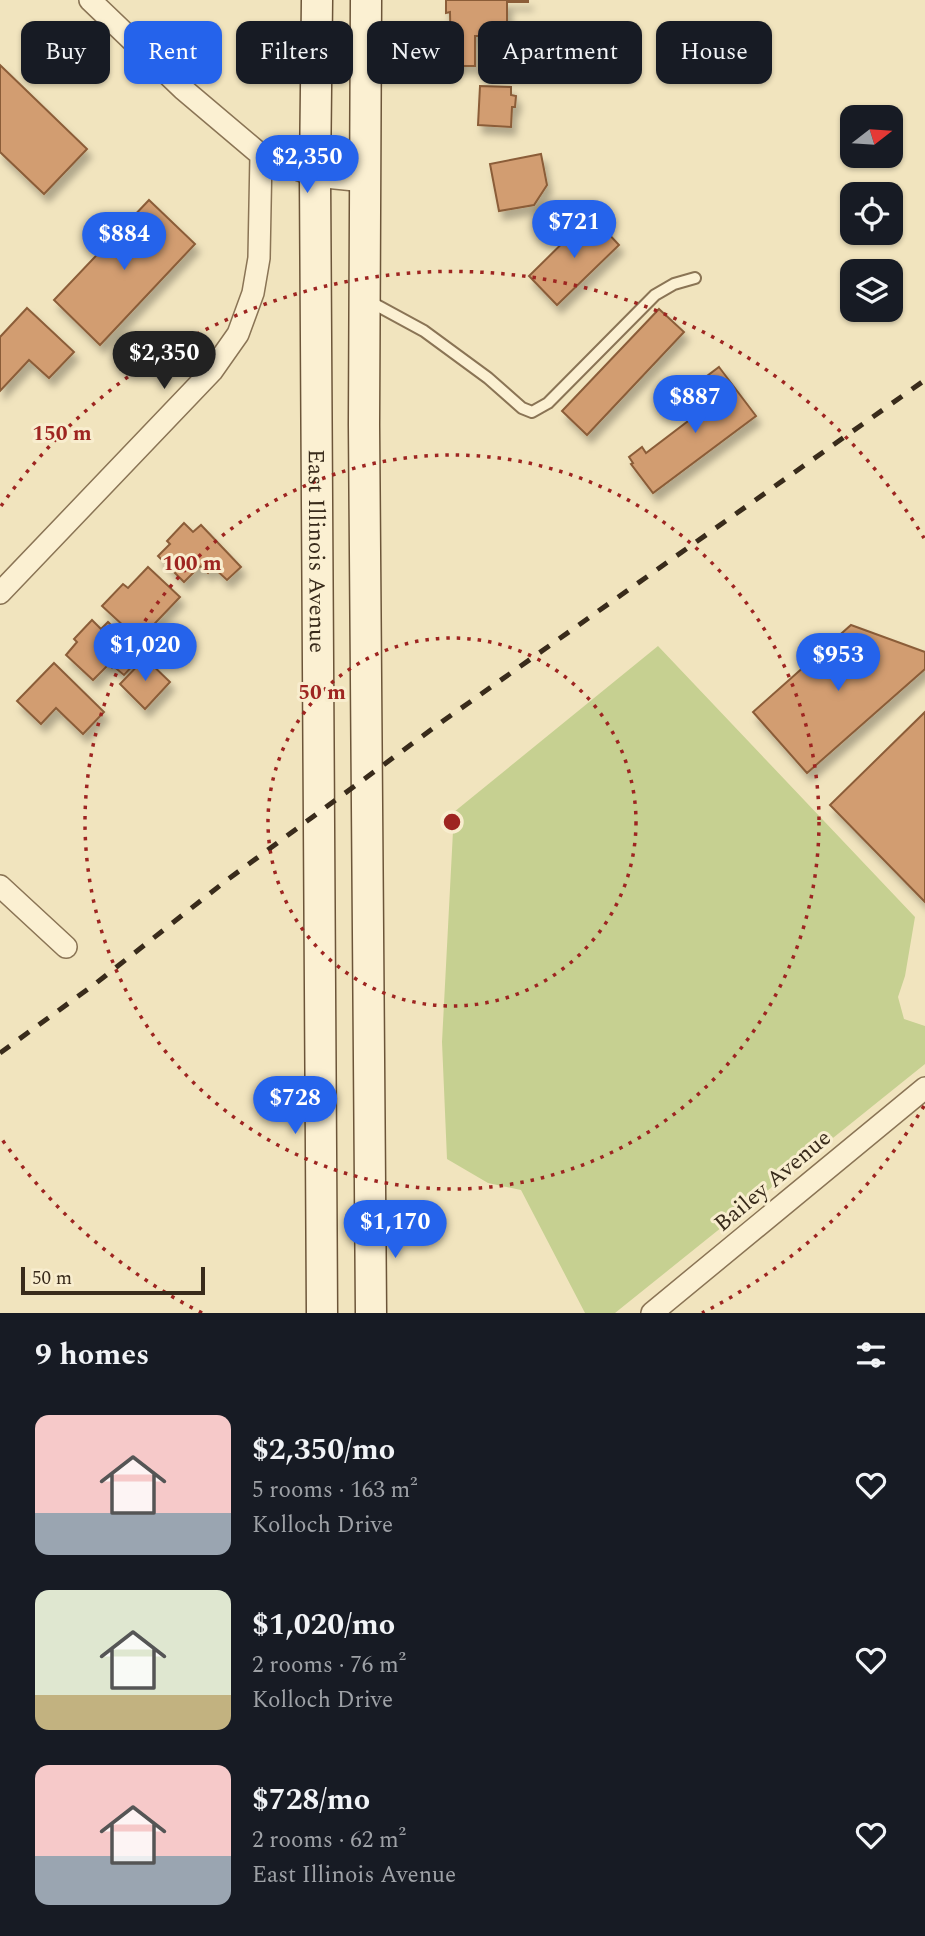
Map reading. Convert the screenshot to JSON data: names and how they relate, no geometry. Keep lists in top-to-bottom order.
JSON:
{
  "streets": {
    "main road": ["East Illinois Avenue"],
    "street": ["Bailey Avenue"]
  },
  "scale_bar": "50 m",
  "north": "right",
  "page": {
    "chip": [
      "Buy",
      "Rent",
      "Filters",
      "New",
      "Apartment",
      "House"
    ],
    "price": [
      "$2,350",
      "$721",
      "$884",
      "$2,350",
      "$887",
      "$1,020",
      "$953",
      "$728",
      "$1,170"
    ],
    "scale": "50 m",
    "heading": "9 homes",
    "list": [
      {
        "name": "$2,350/mo",
        "note": "5 rooms · 163 m² · Kolloch Drive"
      },
      {
        "name": "$1,020/mo",
        "note": "2 rooms · 76 m² · Kolloch Drive"
      },
      {
        "name": "$728/mo",
        "note": "2 rooms · 62 m² · East Illinois Avenue"
      }
    ]
  },
  "rings": ["150 m", "100 m", "50 m"]
}
